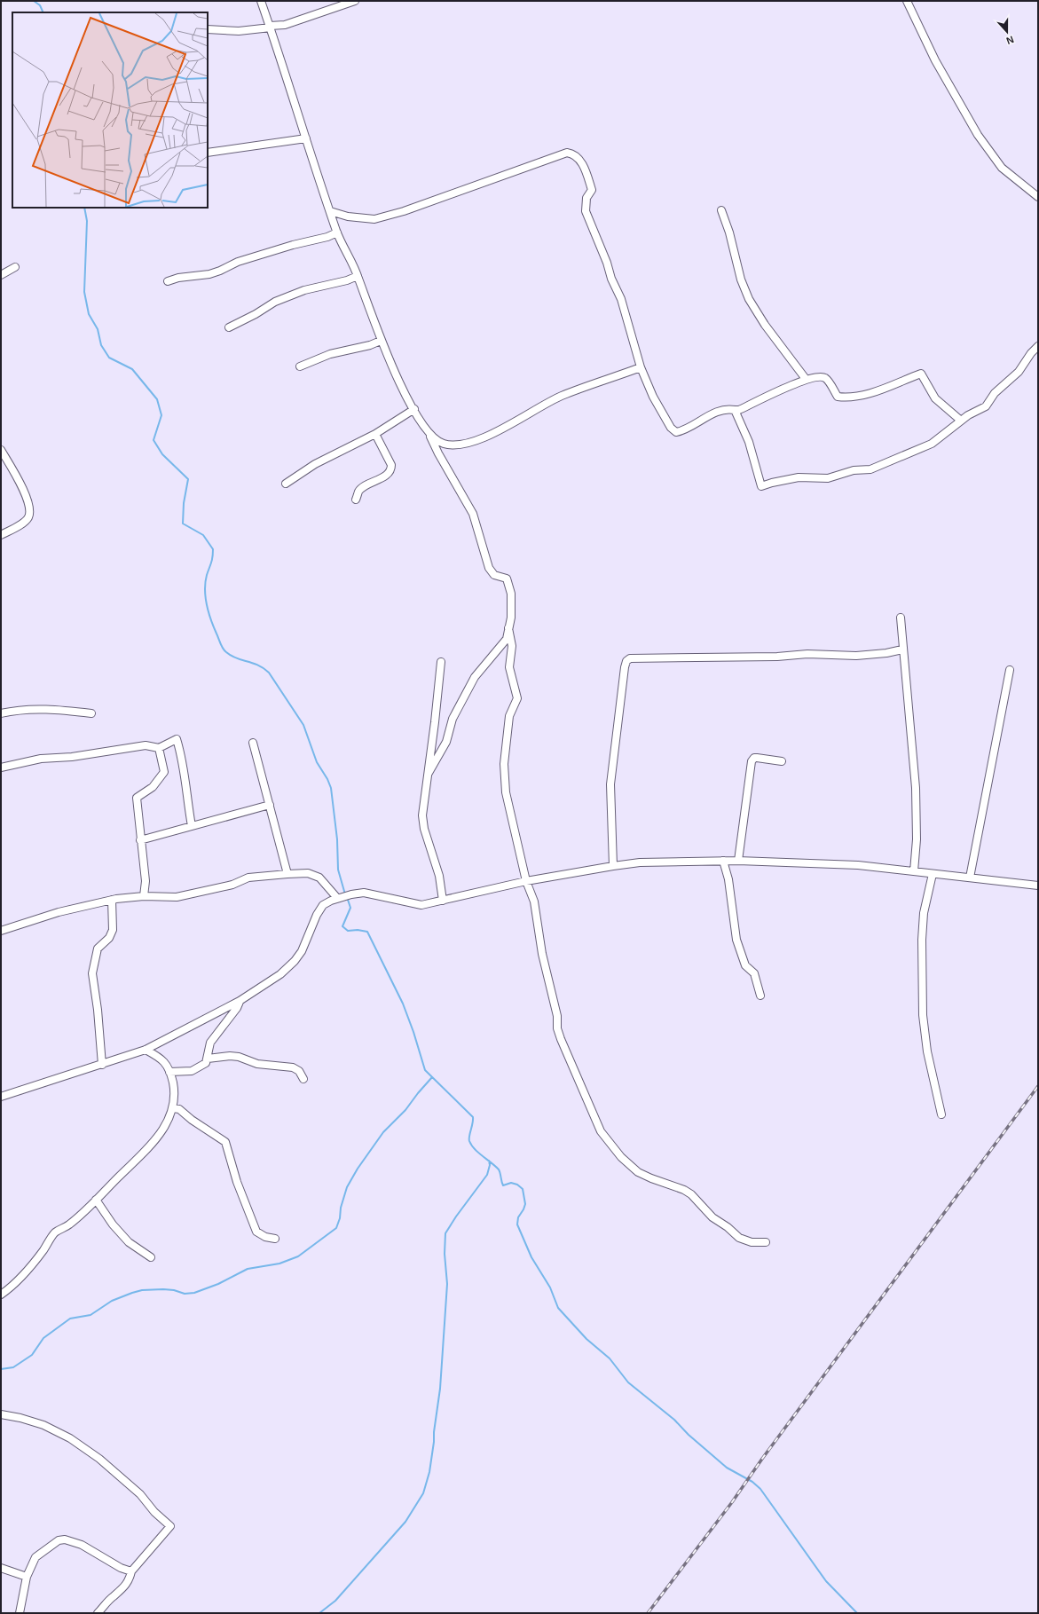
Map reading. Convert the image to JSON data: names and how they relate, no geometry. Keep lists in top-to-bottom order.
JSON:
{
  "north": "bottom"
}
